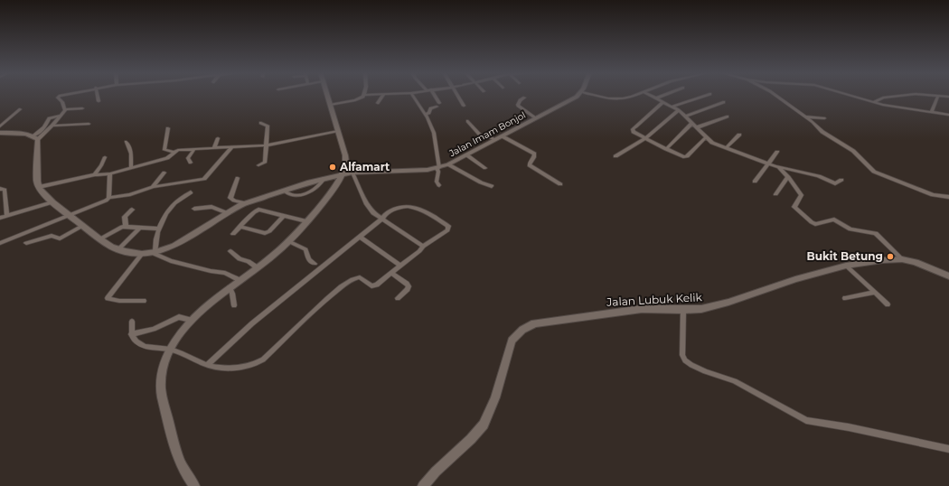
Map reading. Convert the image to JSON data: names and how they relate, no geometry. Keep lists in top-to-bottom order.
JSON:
{
  "streets": {
    "main road": ["Jalan Imam Bonjol", "Jalan Lubuk Kelik"]
  },
  "places": ["Alfamart", "Bukit Betung"]
}
